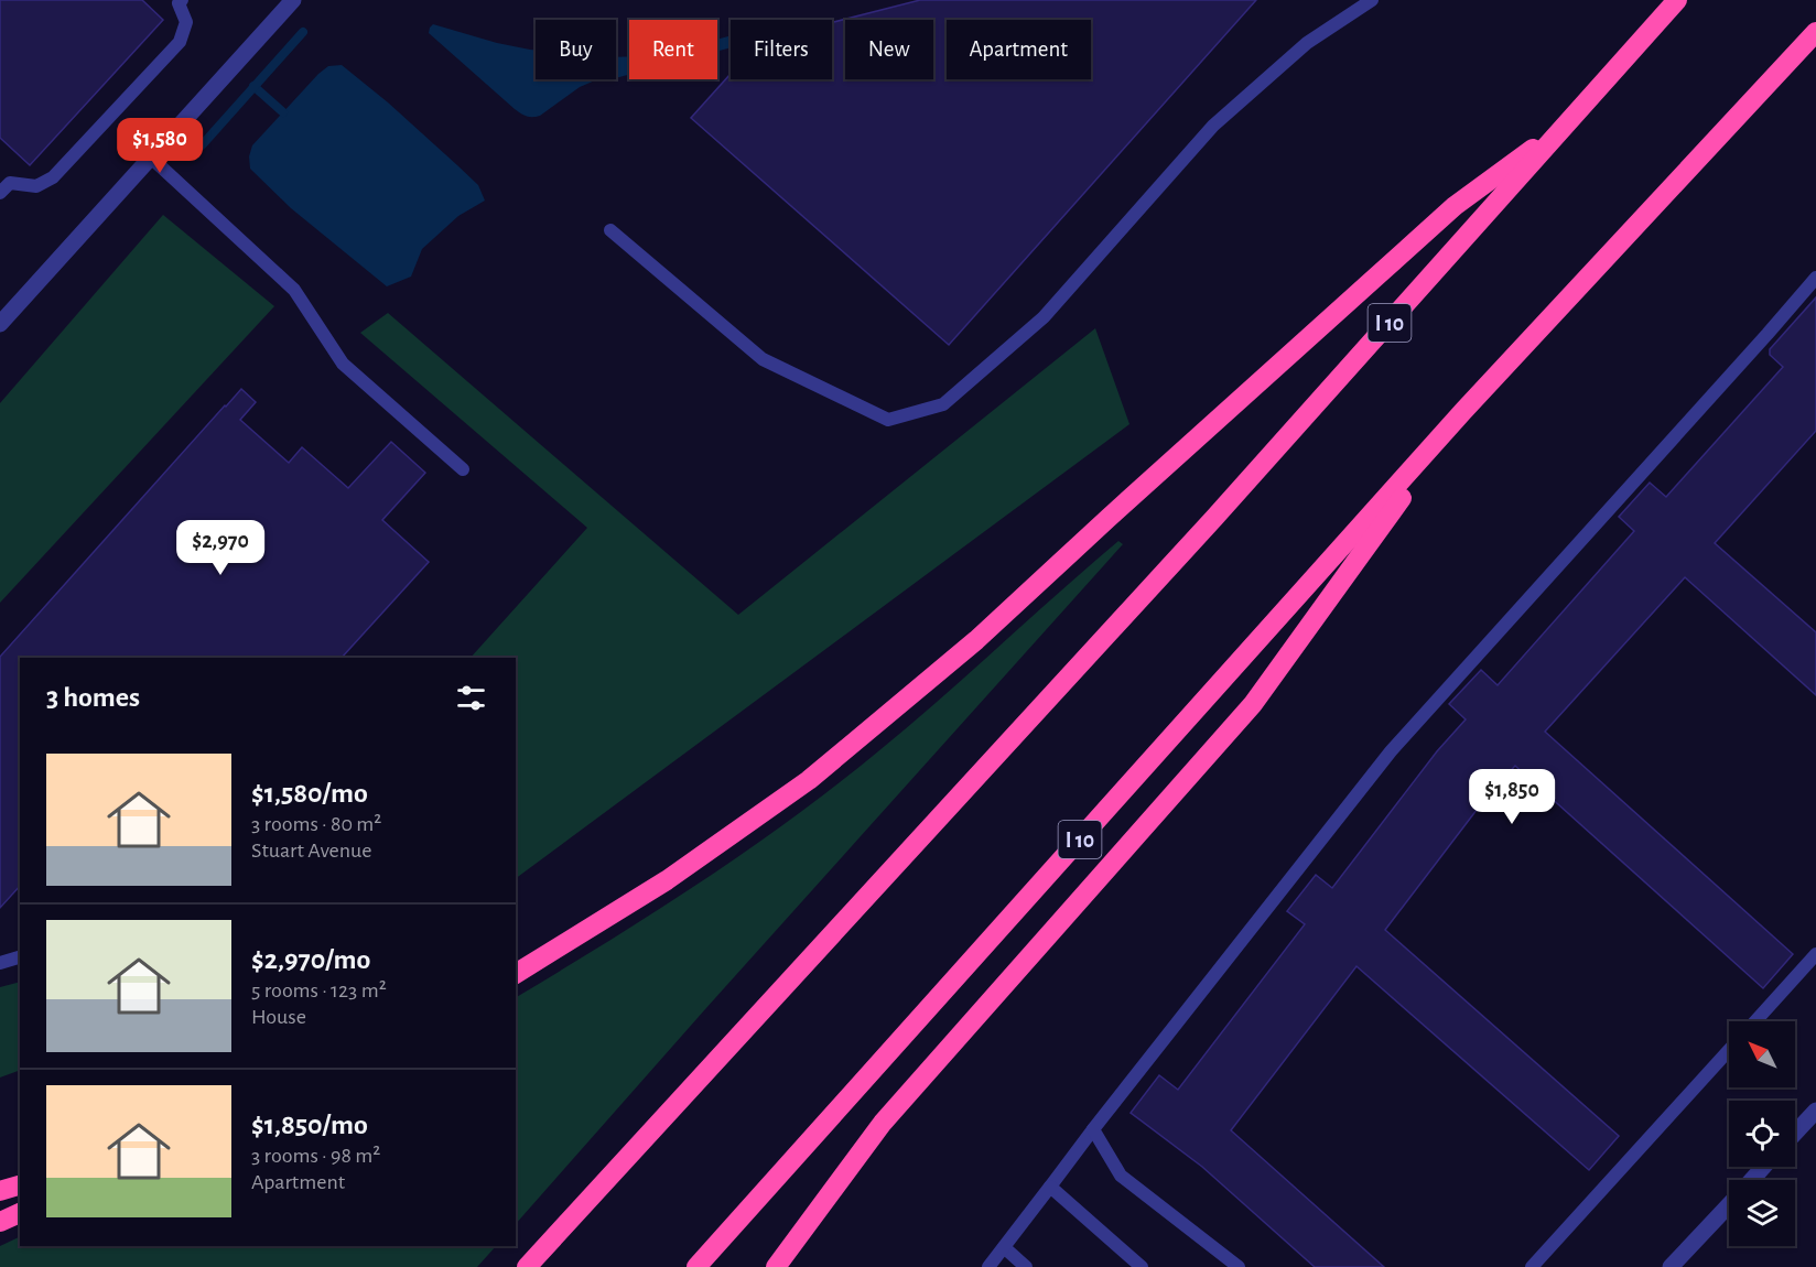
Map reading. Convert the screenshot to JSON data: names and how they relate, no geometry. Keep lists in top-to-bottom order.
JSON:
{
  "streets": {
    "highway": ["I 10"]
  },
  "north": "top left",
  "page": {
    "chip": [
      "Buy",
      "Rent",
      "Filters",
      "New",
      "Apartment"
    ],
    "price": ["$1,580", "$2,970", "$1,850"],
    "heading": "3 homes",
    "list": [
      {
        "name": "$1,580/mo",
        "note": "3 rooms · 80 m² · Stuart Avenue"
      },
      {
        "name": "$2,970/mo",
        "note": "5 rooms · 123 m² · House"
      },
      {
        "name": "$1,850/mo",
        "note": "3 rooms · 98 m² · Apartment"
      }
    ]
  }
}
